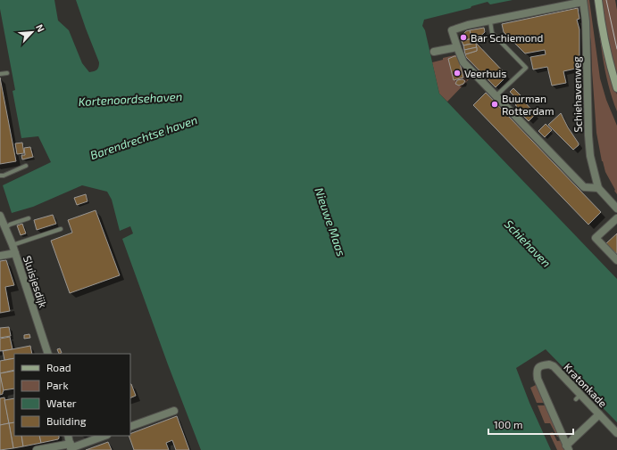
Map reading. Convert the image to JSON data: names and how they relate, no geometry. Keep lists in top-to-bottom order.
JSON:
{
  "streets": {
    "street": ["Schiehavenweg", "Sluisjesdijk", "Kratonkade"]
  },
  "water": [
    "Kortenoordsehaven",
    "Barendrechtse haven",
    "Nieuwe Maas",
    "Schiehaven"
  ],
  "places": ["Bar Schiemond", "Veerhuis", "Buurman Rotterdam"],
  "legend": [
    "Road",
    "Park",
    "Water",
    "Building"
  ],
  "scale_bar": "100 m",
  "north": "top right"
}
